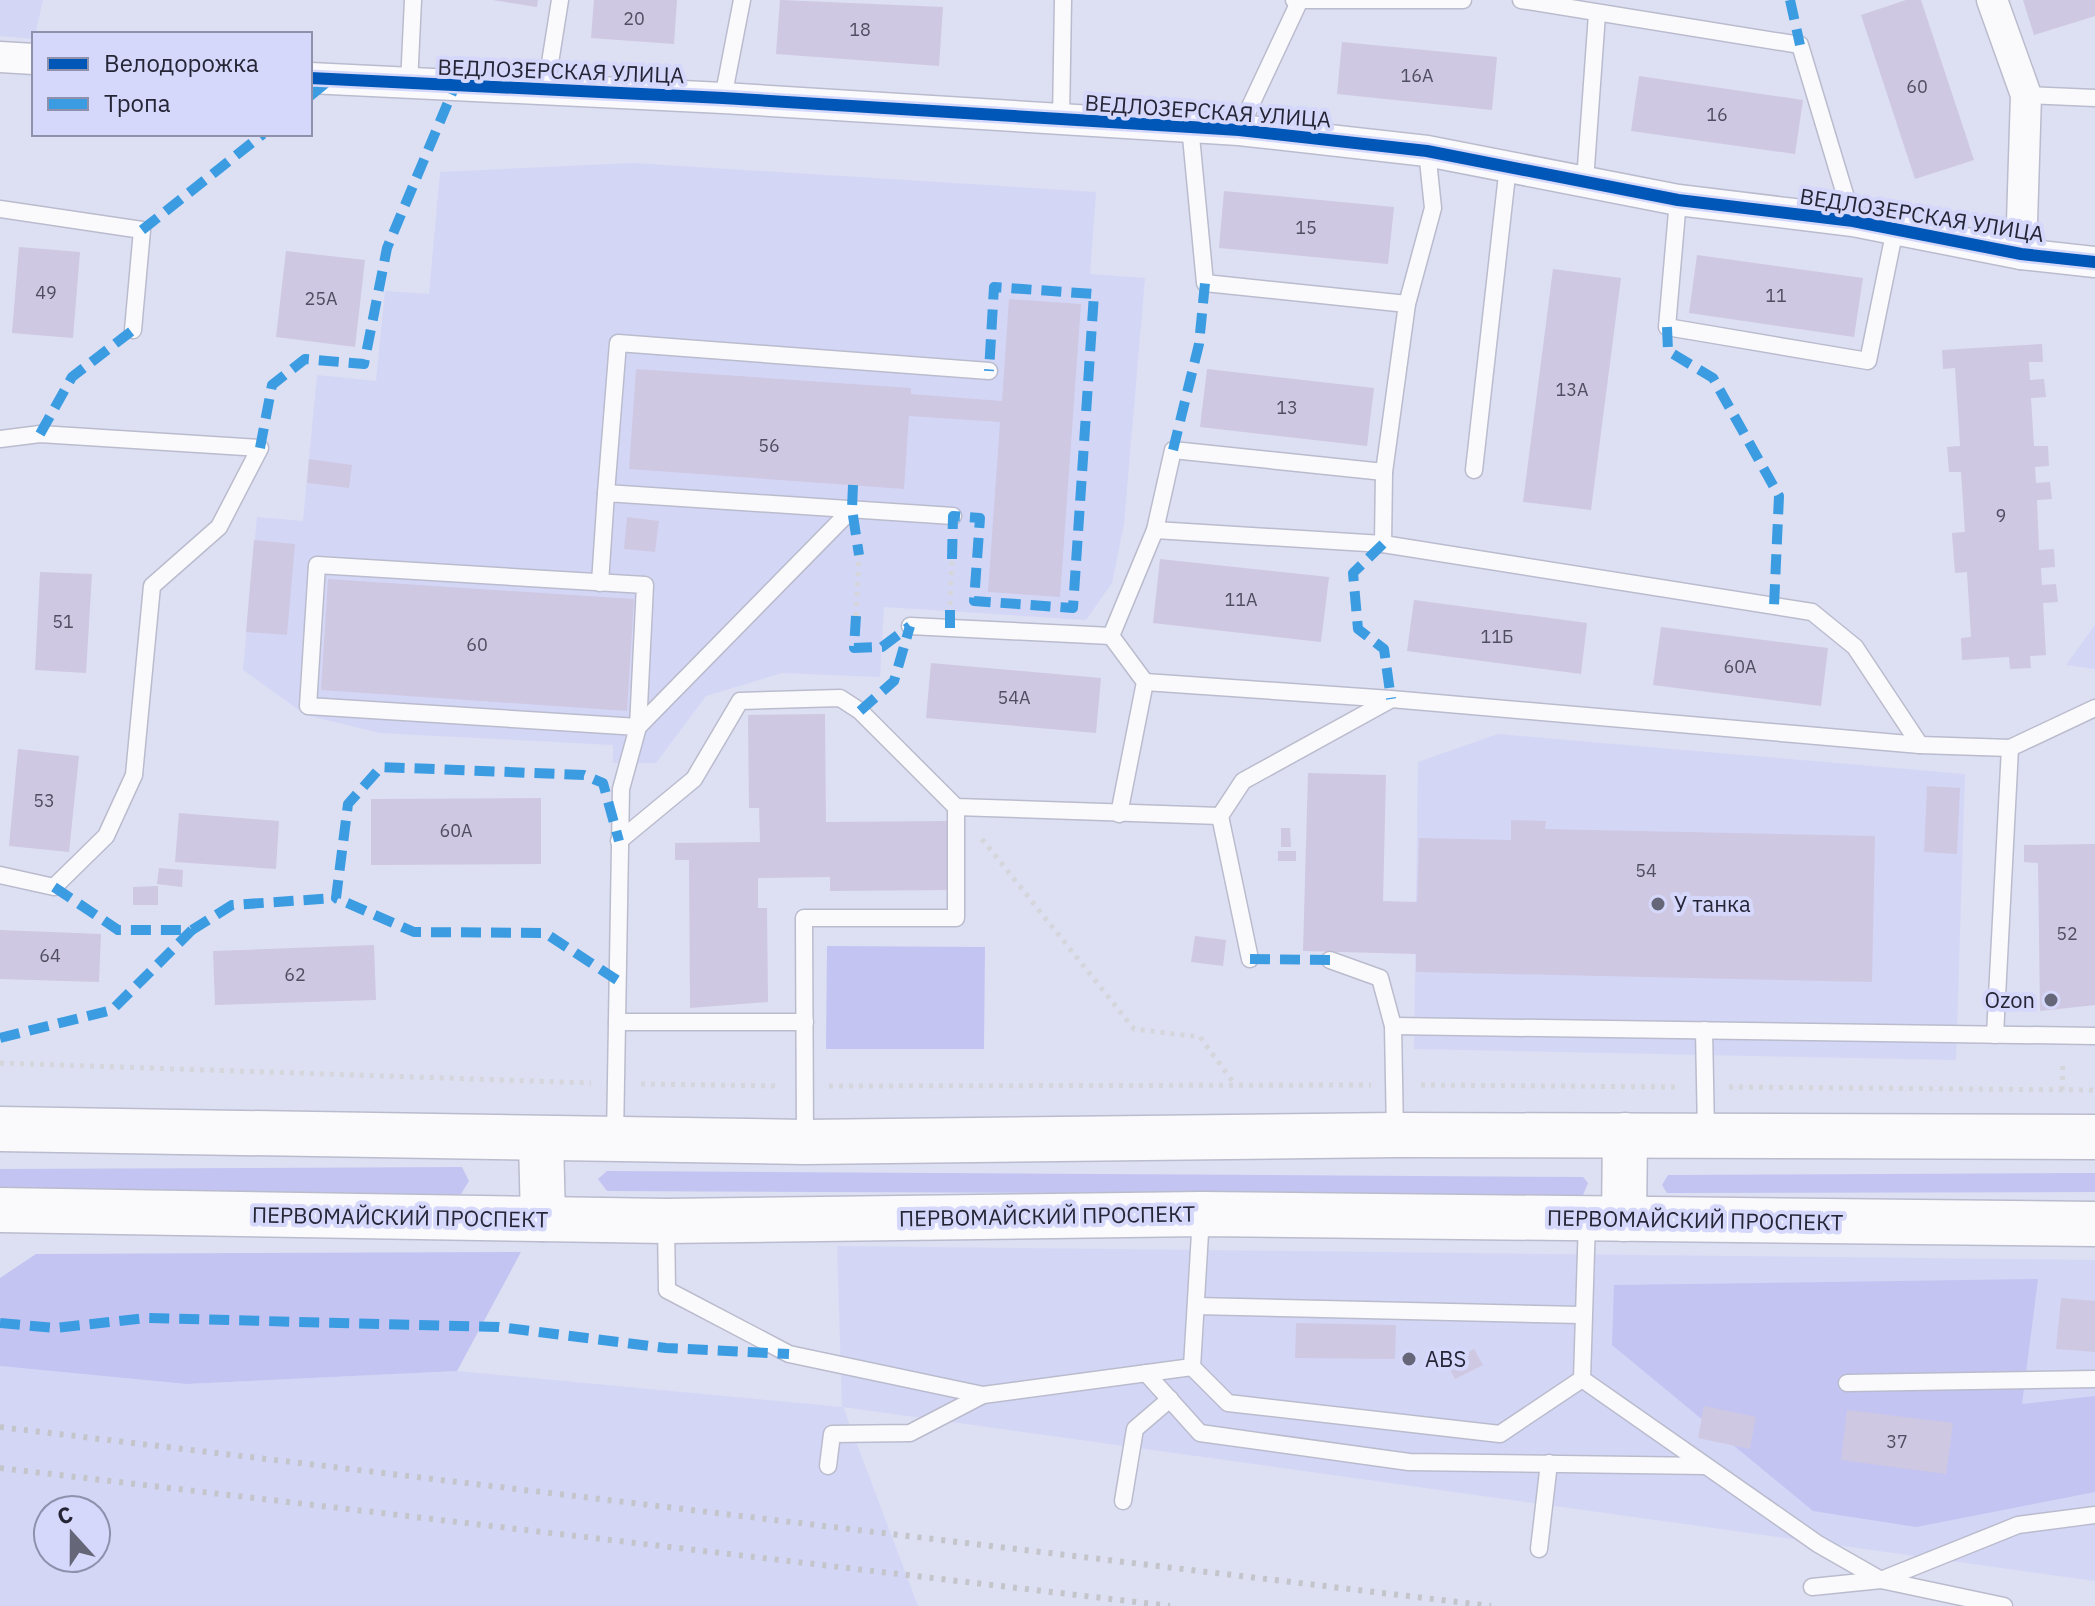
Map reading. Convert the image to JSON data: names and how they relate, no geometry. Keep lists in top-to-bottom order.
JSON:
{
  "streets": {
    "main road": ["ПЕРВОМАЙСКИЙ ПРОСПЕКТ"],
    "street": ["ВЕДЛОЗЕРСКАЯ УЛИЦА"]
  },
  "places": ["У танка", "Ozon", "ABS"],
  "house_numbers": [
    "20",
    "18",
    "16А",
    "60",
    "16",
    "15",
    "49",
    "11",
    "25А",
    "13А",
    "13",
    "56",
    "9",
    "11А",
    "51",
    "11Б",
    "60",
    "60А",
    "54А",
    "53",
    "60А",
    "54",
    "52",
    "64",
    "62",
    "37"
  ],
  "legend": ["Велодорожка", "Тропа"],
  "north": "top"
}
